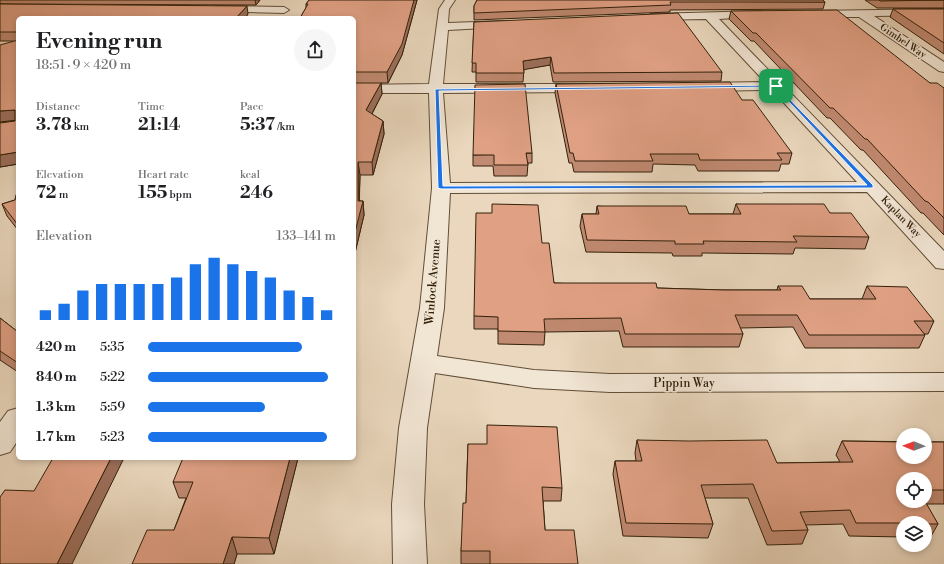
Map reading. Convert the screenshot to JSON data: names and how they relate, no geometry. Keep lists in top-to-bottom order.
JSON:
{
  "streets": {
    "street": [
      "Gimbel Way",
      "Kaplan Way",
      "Winlock Avenue",
      "Pippin Way"
    ]
  },
  "crossings": [
    ["Winlock Avenue", "Pippin Way"]
  ],
  "north": "left",
  "page": {
    "heading": ["Evening run", "18:51 · 9 × 420 m"],
    "stats": [
      ["Distance", "3.78 km"],
      ["Time", "21:14"],
      ["Pace", "5:37 /km"],
      ["Elevation", "72 m"],
      ["Heart rate", "155 bpm"],
      ["kcal", "246"]
    ],
    "chart": ["Elevation", "133–141 m"],
    "list": [
      {
        "name": "420 m",
        "note": "5:35"
      },
      {
        "name": "840 m",
        "note": "5:22"
      },
      {
        "name": "1.3 km",
        "note": "5:59"
      },
      {
        "name": "1.7 km",
        "note": "5:23"
      }
    ]
  }
}
